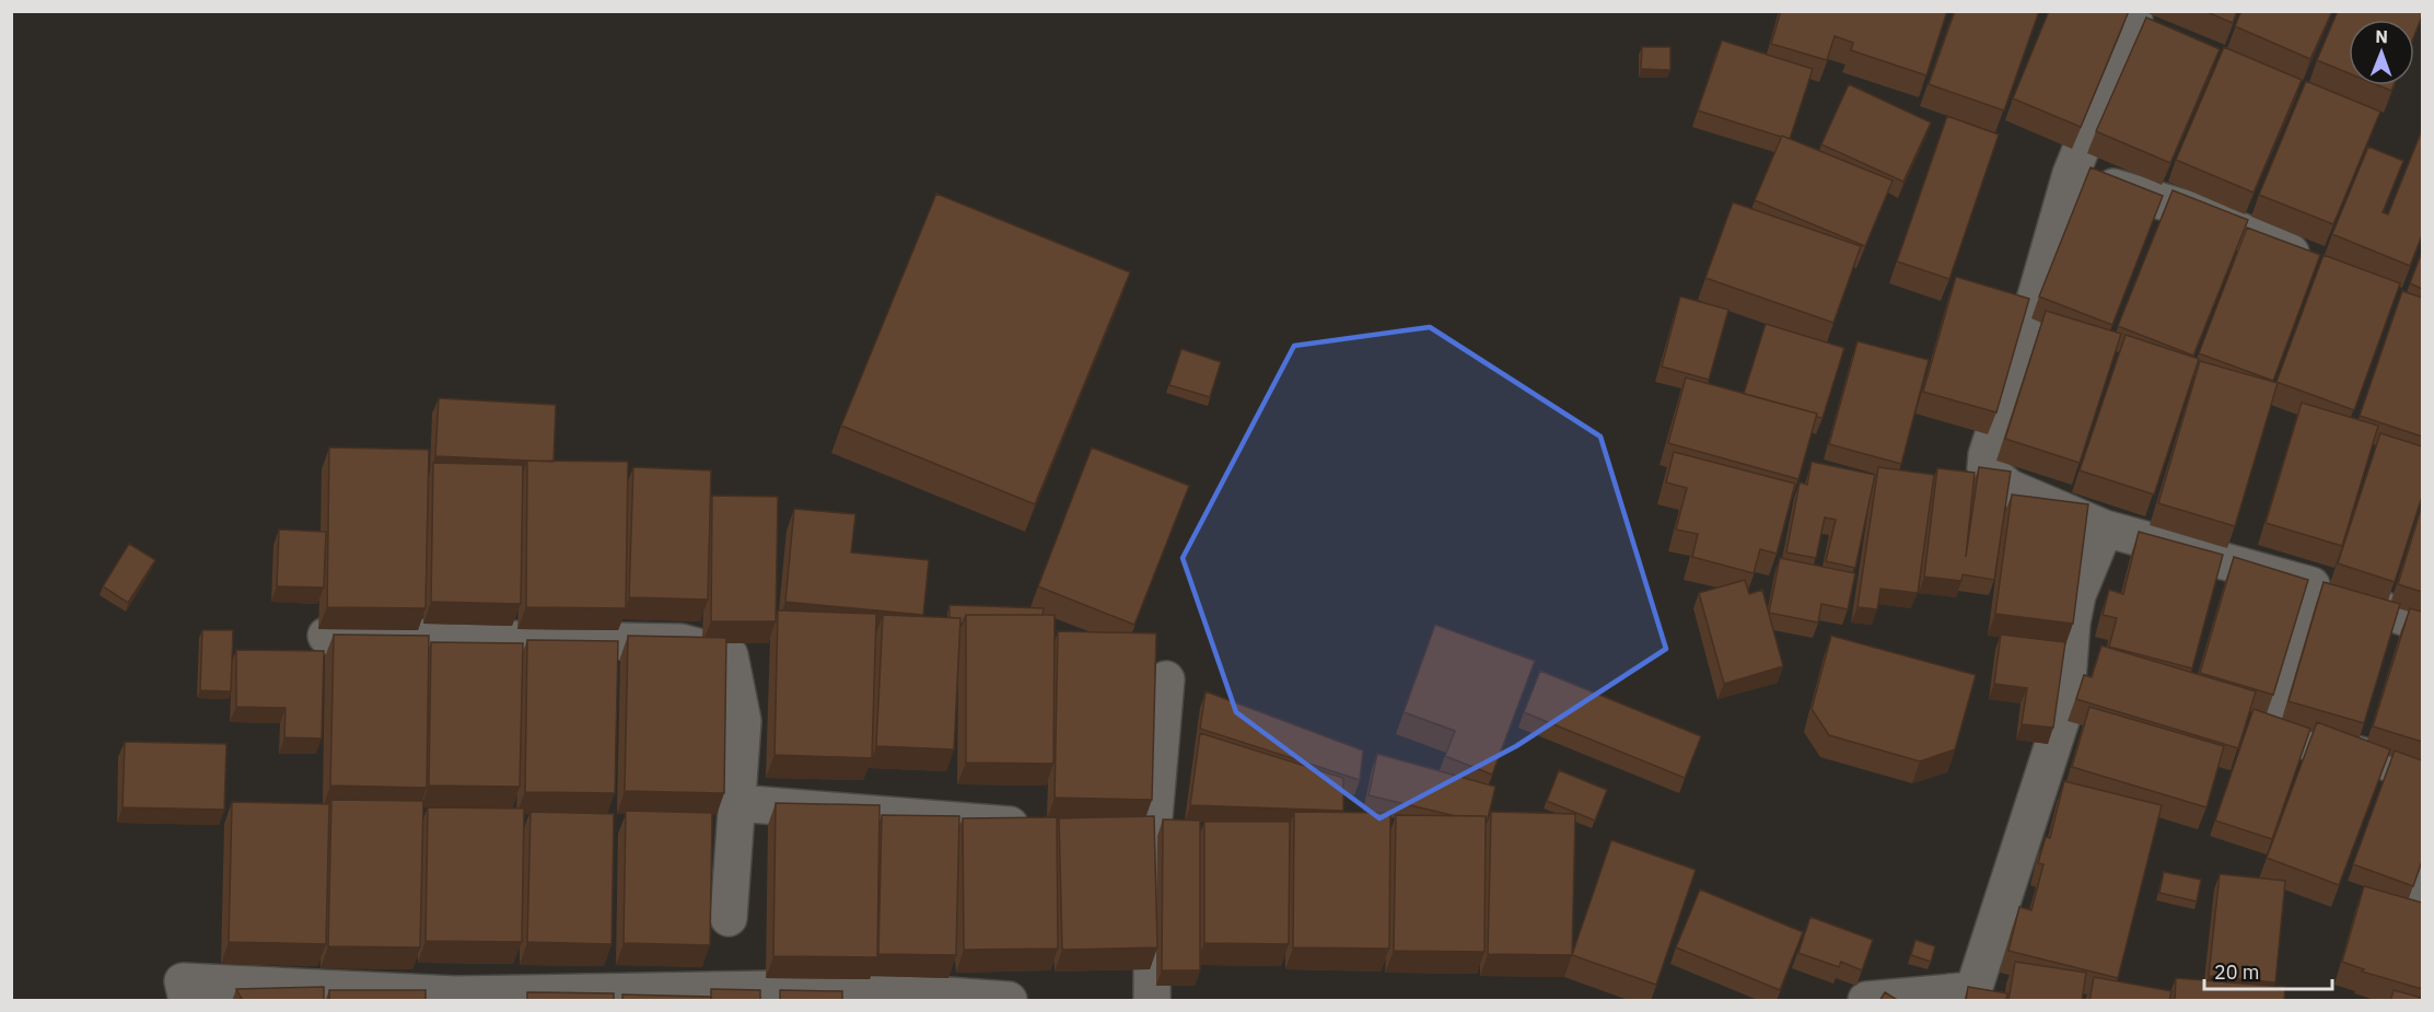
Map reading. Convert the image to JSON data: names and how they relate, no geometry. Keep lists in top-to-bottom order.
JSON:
{
  "scale_bar": "20 m",
  "north": "top"
}
